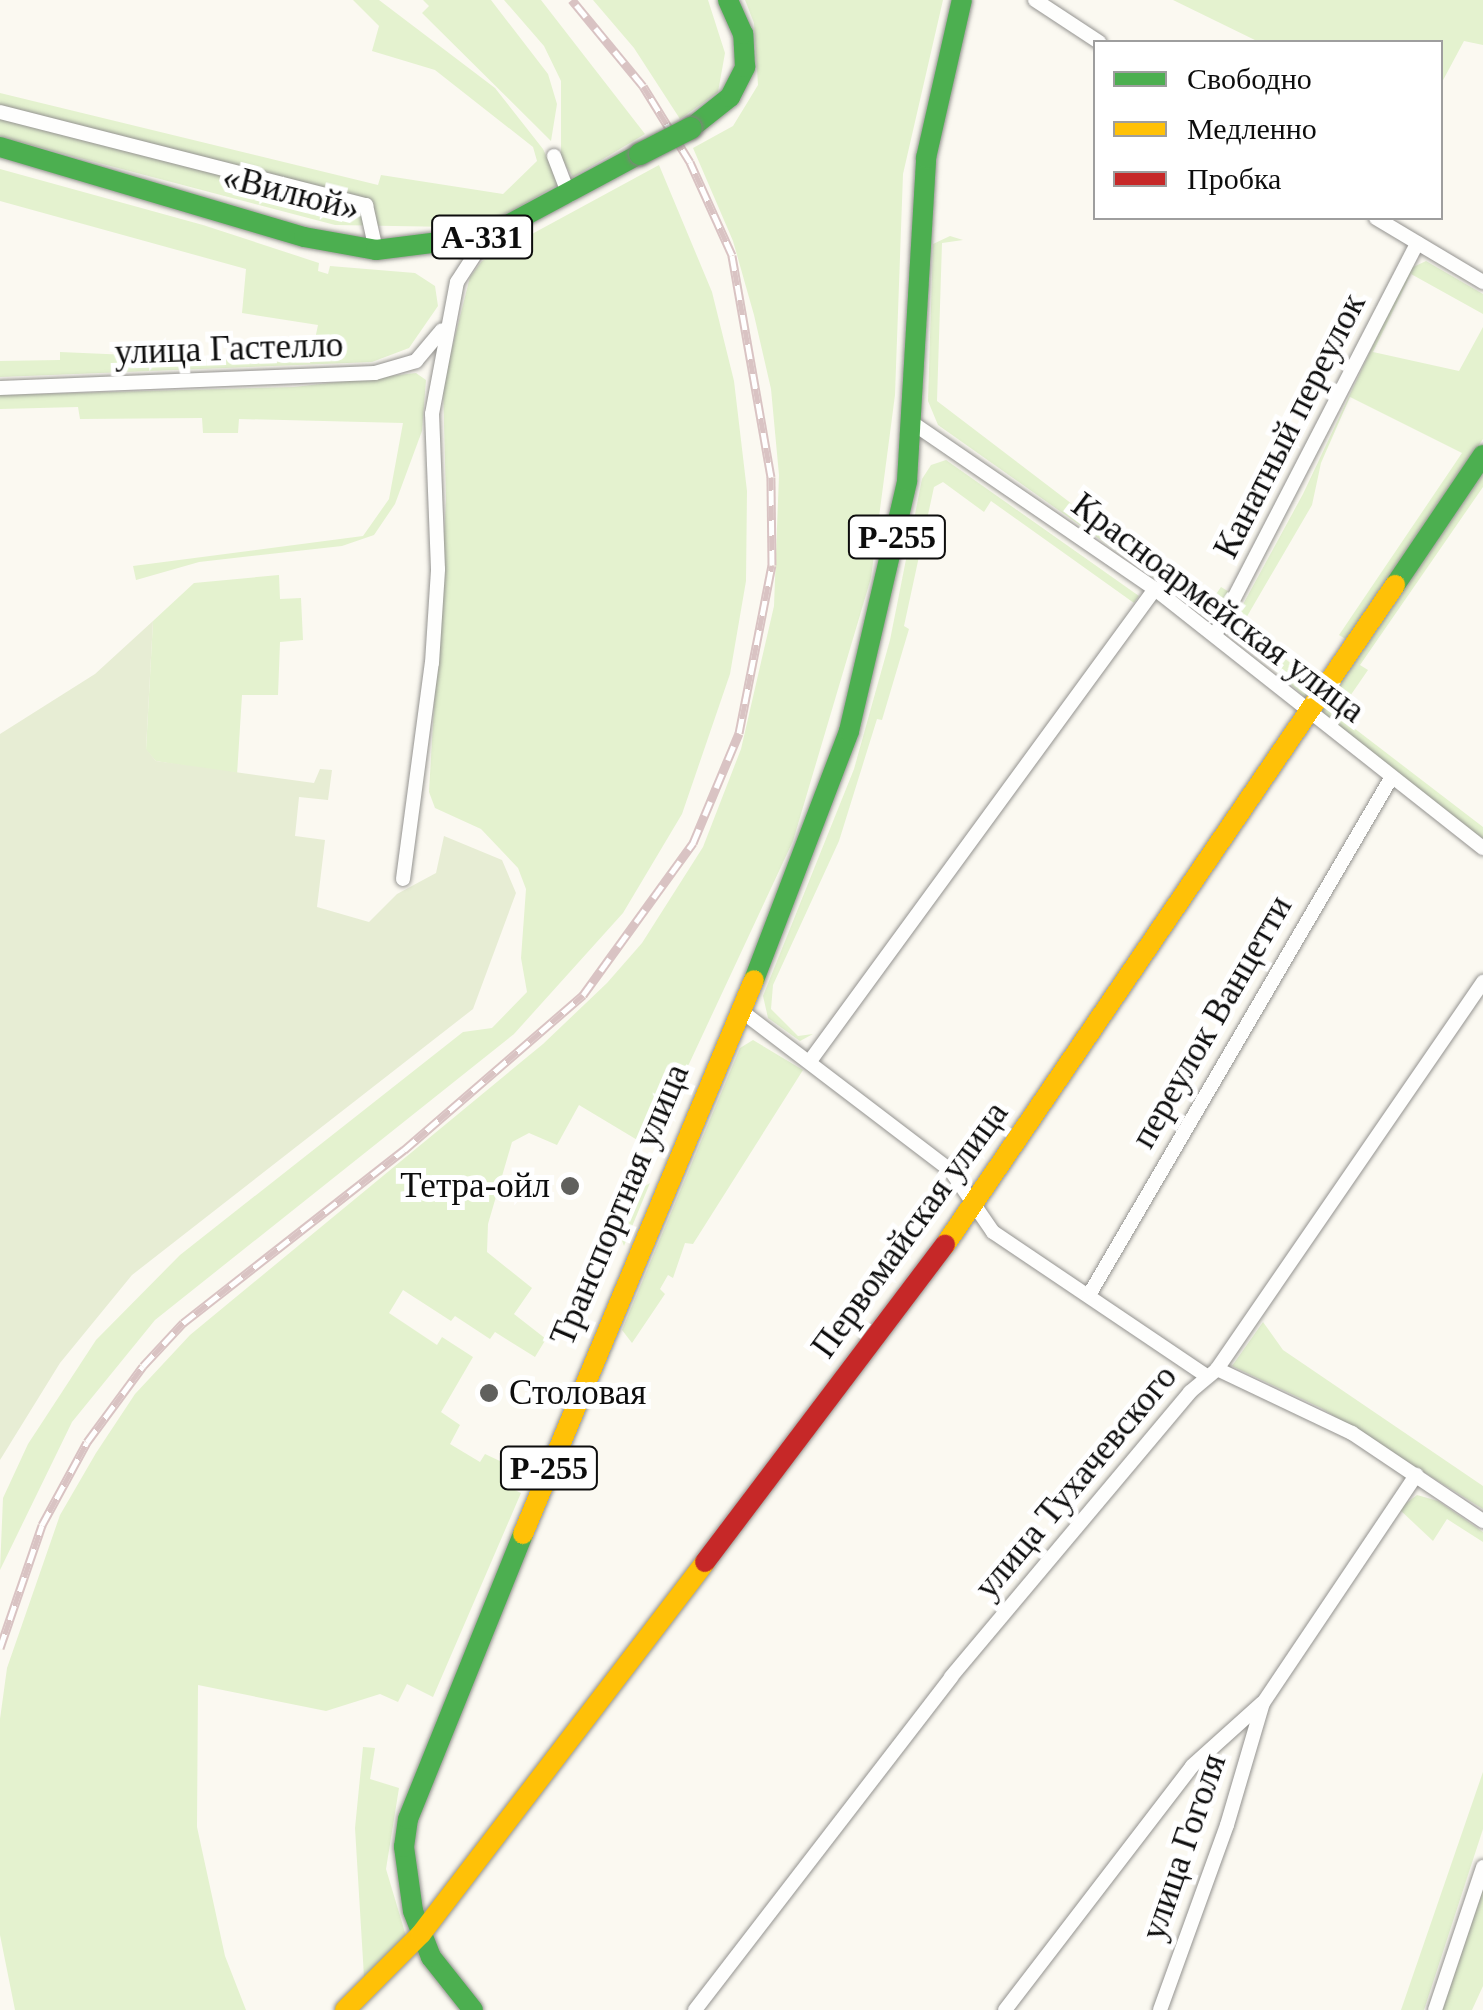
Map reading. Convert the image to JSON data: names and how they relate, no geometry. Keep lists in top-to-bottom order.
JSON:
{
  "streets": {
    "main road": [
      "«Вилюй»",
      "А-331",
      "Р-255",
      "Транспортная улица",
      "Первомайская улица"
    ],
    "street": [
      "улица Гастелло",
      "Канатный переулок",
      "Красноармейская улица",
      "переулок Ванцетти",
      "улица Тухачевского",
      "улица Гоголя"
    ]
  },
  "crossings": [
    ["Канатный переулок", "Красноармейская улица"],
    ["Р-255", "Красноармейская улица"],
    ["Р-255", "Транспортная улица"],
    ["Р-255", "Первомайская улица"],
    ["Красноармейская улица", "переулок Ванцетти"],
    ["Красноармейская улица", "Первомайская улица"],
    ["Транспортная улица", "Первомайская улица"]
  ],
  "places": ["Тетра-ойл", "Столовая"],
  "legend": ["Свободно", "Медленно", "Пробка"]
}
